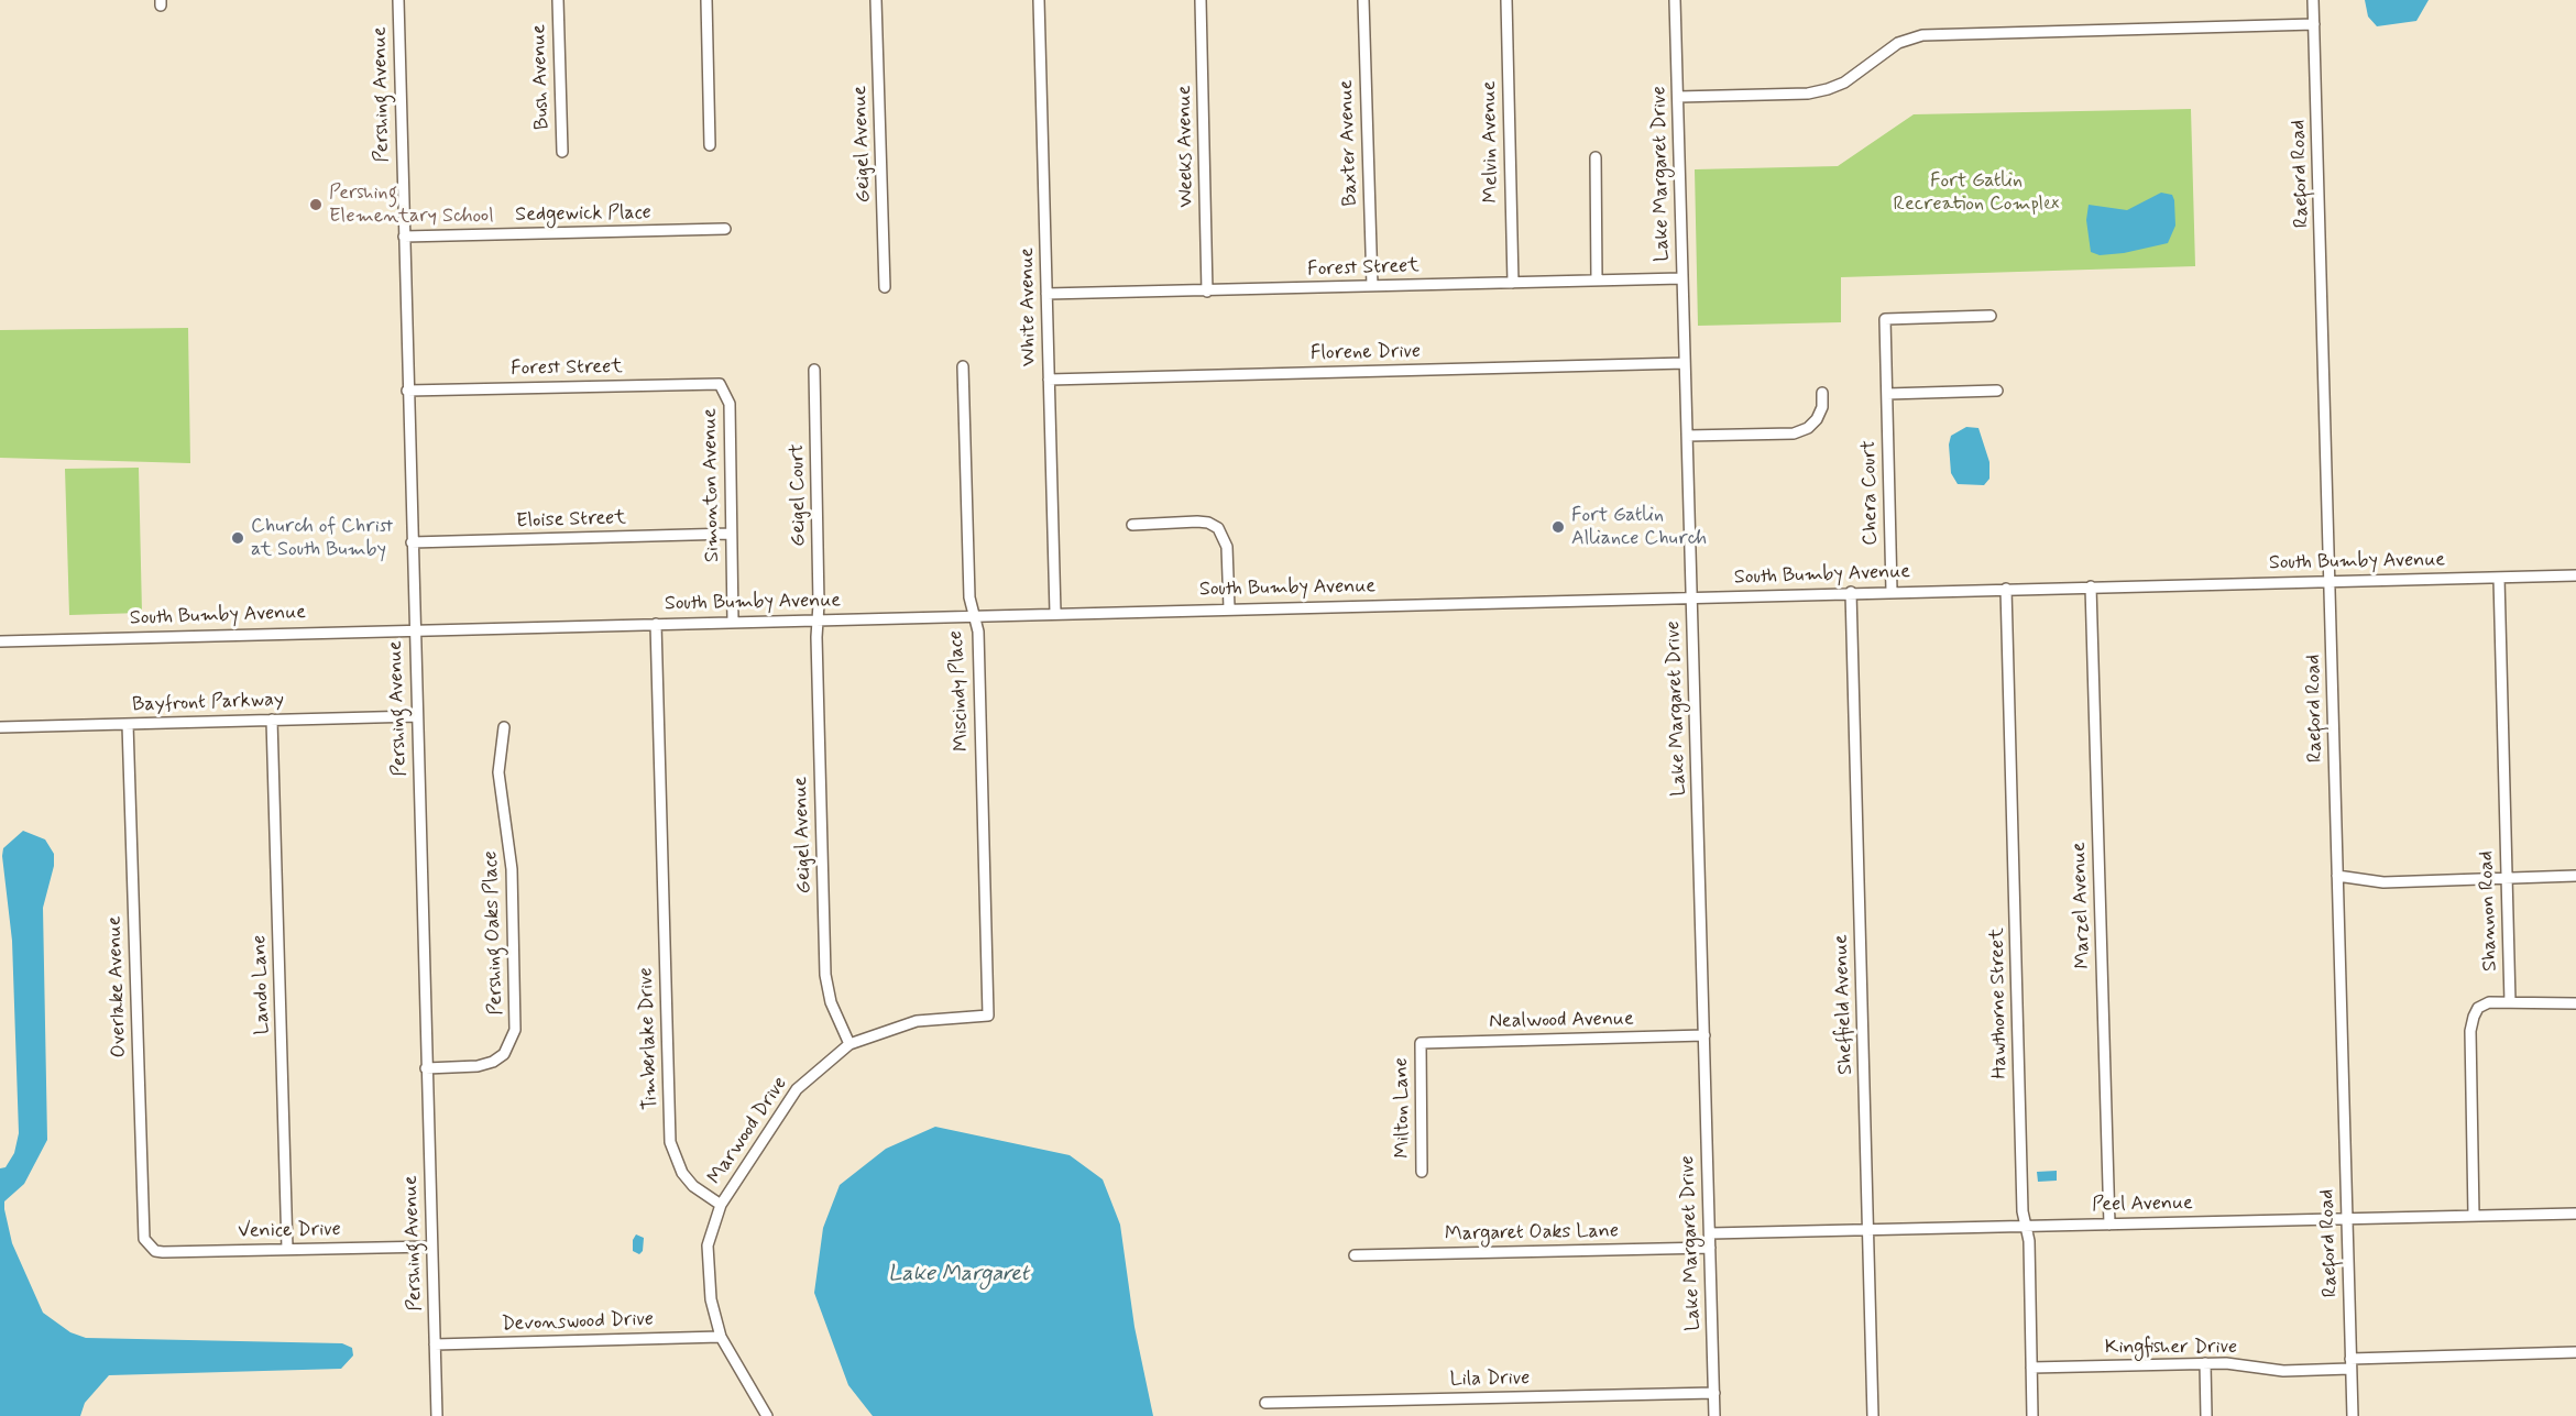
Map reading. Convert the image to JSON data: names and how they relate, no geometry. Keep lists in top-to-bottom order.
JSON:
{
  "streets": {
    "street": [
      "Bush Avenue",
      "Pershing Avenue",
      "Melvin Avenue",
      "Baxter Avenue",
      "Geigel Avenue",
      "Weeks Avenue",
      "Lake Margaret Drive",
      "Raeford Road",
      "Sedgewick Place",
      "Forest Street",
      "White Avenue",
      "Florene Drive",
      "Simonton Avenue",
      "Chera Court",
      "Geigel Court",
      "Eloise Street",
      "South Bumby Avenue",
      "Miscindy Place",
      "Bayfront Parkway",
      "Marzel Avenue",
      "Shannon Road",
      "Pershing Oaks Place",
      "Lando Lane",
      "Overlake Avenue",
      "Hawthorne Street",
      "Sheffield Avenue",
      "Nealwood Avenue",
      "Timberlake Drive",
      "Milton Lane",
      "Marwood Drive",
      "Peel Avenue",
      "Venice Drive",
      "Margaret Oaks Lane",
      "Devonswood Drive",
      "Kingfisher Drive",
      "Lila Drive"
    ]
  },
  "crossings": [
    ["Pershing Avenue", "Sedgewick Place"],
    ["Pershing Avenue", "Forest Street"],
    ["Pershing Avenue", "Eloise Street"],
    ["Pershing Avenue", "South Bumby Avenue"],
    ["Pershing Avenue", "Bayfront Parkway"],
    ["Pershing Avenue", "Pershing Oaks Place"],
    ["Pershing Avenue", "Venice Drive"],
    ["Pershing Avenue", "Devonswood Drive"],
    ["Melvin Avenue", "Forest Street"],
    ["Baxter Avenue", "Forest Street"],
    ["Geigel Avenue", "Geigel Court"],
    ["Geigel Avenue", "South Bumby Avenue"],
    ["Geigel Avenue", "Marwood Drive"],
    ["Weeks Avenue", "Forest Street"],
    ["Lake Margaret Drive", "Forest Street"],
    ["Lake Margaret Drive", "Florene Drive"],
    ["Lake Margaret Drive", "South Bumby Avenue"],
    ["Lake Margaret Drive", "Nealwood Avenue"],
    ["Lake Margaret Drive", "Peel Avenue"],
    ["Lake Margaret Drive", "Margaret Oaks Lane"],
    ["Lake Margaret Drive", "Lila Drive"],
    ["Raeford Road", "South Bumby Avenue"],
    ["Raeford Road", "Peel Avenue"],
    ["Raeford Road", "Kingfisher Drive"],
    ["Forest Street", "White Avenue"],
    ["Forest Street", "Simonton Avenue"],
    ["White Avenue", "Florene Drive"],
    ["White Avenue", "South Bumby Avenue"],
    ["Simonton Avenue", "Eloise Street"],
    ["Simonton Avenue", "South Bumby Avenue"],
    ["Chera Court", "South Bumby Avenue"],
    ["Geigel Court", "South Bumby Avenue"],
    ["South Bumby Avenue", "Miscindy Place"],
    ["South Bumby Avenue", "Marzel Avenue"],
    ["South Bumby Avenue", "Shannon Road"],
    ["South Bumby Avenue", "Hawthorne Street"],
    ["South Bumby Avenue", "Sheffield Avenue"],
    ["South Bumby Avenue", "Timberlake Drive"],
    ["Miscindy Place", "Marwood Drive"],
    ["Bayfront Parkway", "Lando Lane"],
    ["Bayfront Parkway", "Overlake Avenue"],
    ["Marzel Avenue", "Peel Avenue"],
    ["Lando Lane", "Venice Drive"],
    ["Overlake Avenue", "Venice Drive"],
    ["Hawthorne Street", "Peel Avenue"],
    ["Hawthorne Street", "Kingfisher Drive"],
    ["Sheffield Avenue", "Peel Avenue"],
    ["Nealwood Avenue", "Milton Lane"],
    ["Timberlake Drive", "Marwood Drive"]
  ],
  "water": ["Lake Margaret"],
  "parks": ["Fort Gatlin Recreation Complex"],
  "places": ["Pershing Elementary School", "Fort Gatlin Alliance Church", "Church of Christ at South Bumby"]
}
